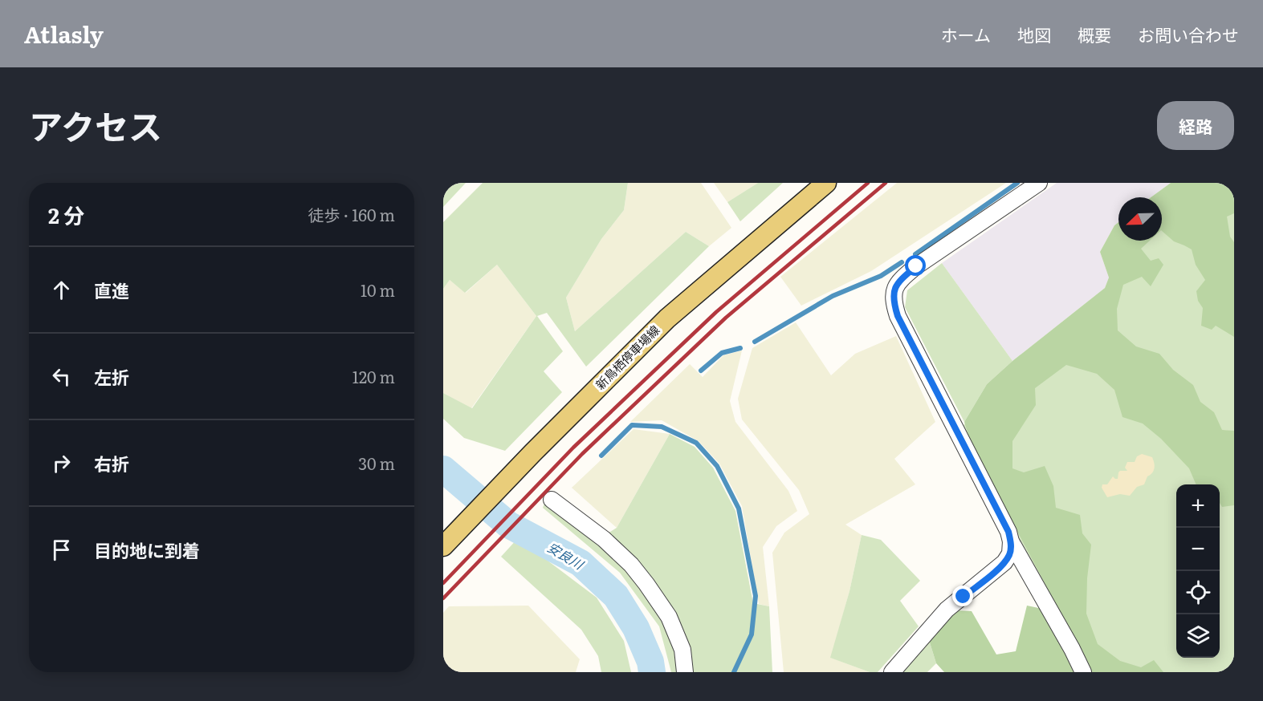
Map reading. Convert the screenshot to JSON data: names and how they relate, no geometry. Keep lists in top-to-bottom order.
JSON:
{
  "streets": {
    "main road": ["新鳥栖停車場線"]
  },
  "water": ["安良川"],
  "north": "bottom left",
  "page": {
    "header": "Atlasly",
    "nav": [
      "ホーム",
      "地図",
      "概要",
      "お問い合わせ"
    ],
    "title": "アクセス",
    "buttons": "経路",
    "heading": ["2 分", "徒歩 · 160 m"],
    "list": [
      ["直進", "10 m"],
      ["左折", "120 m"],
      ["右折", "30 m"],
      "目的地に到着"
    ],
    "map_buttons": ["+", "−"]
  }
}
